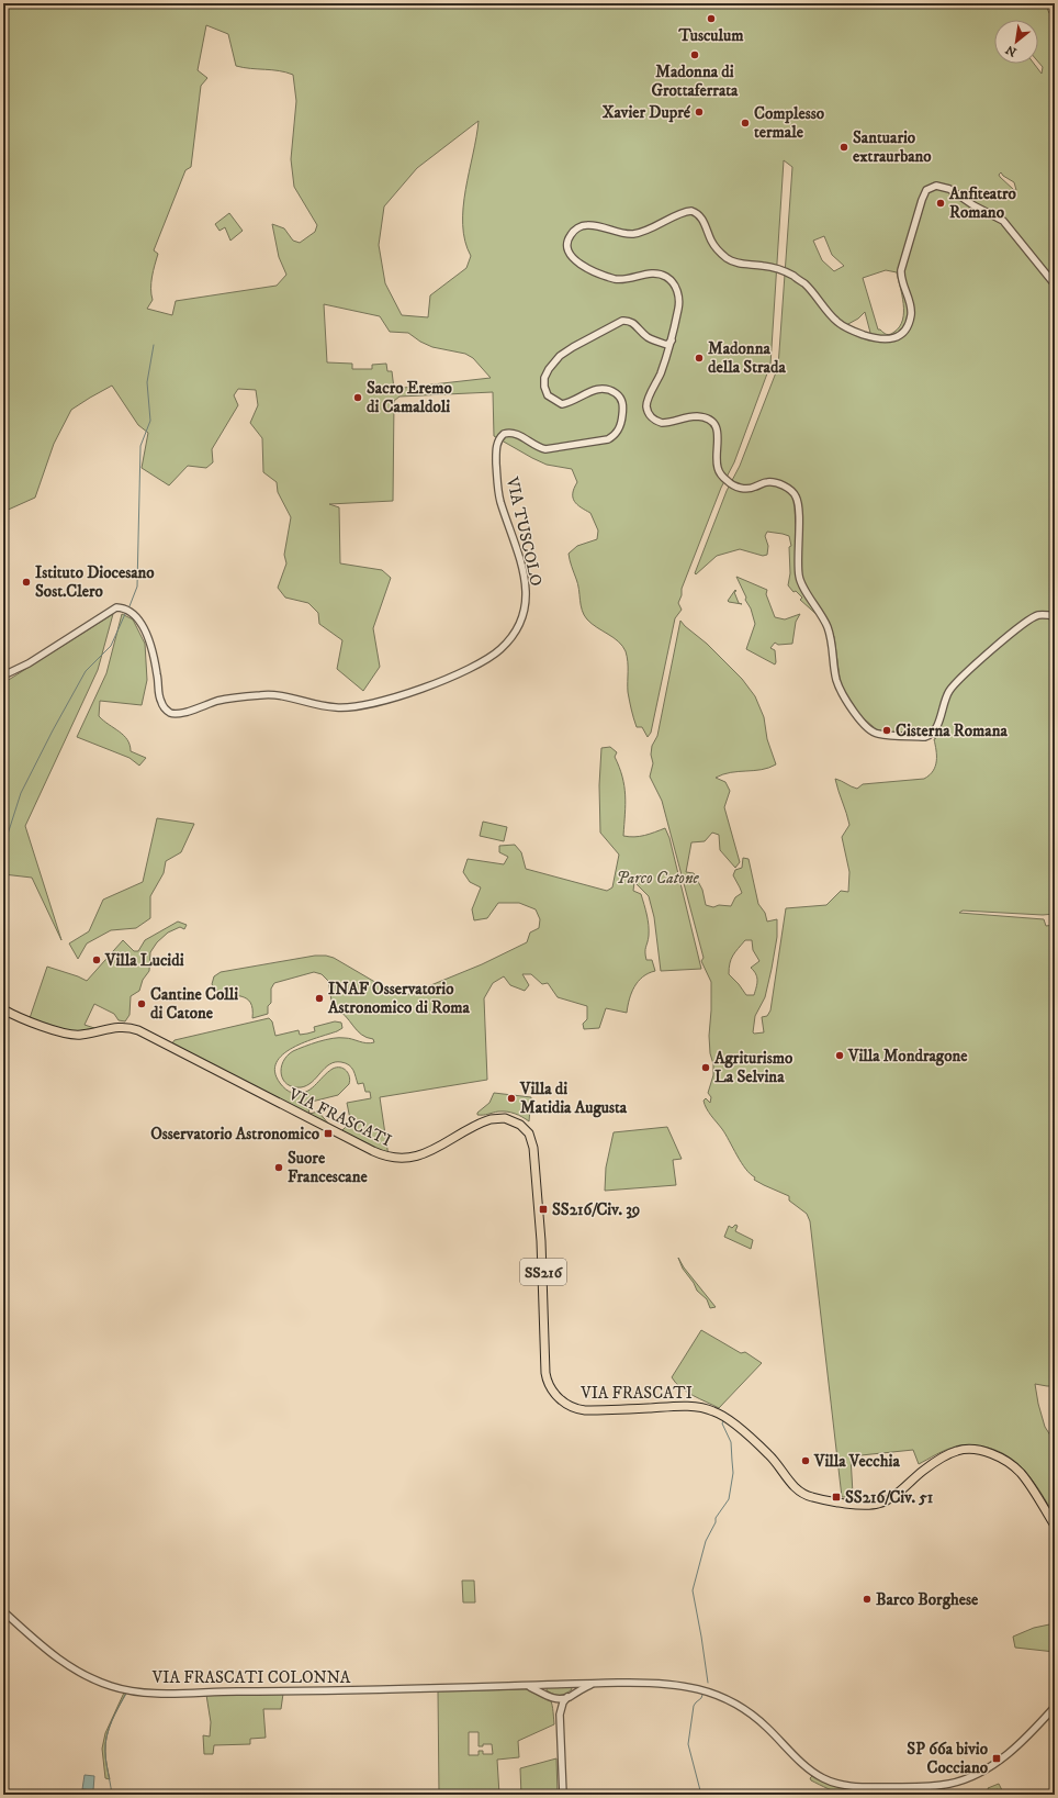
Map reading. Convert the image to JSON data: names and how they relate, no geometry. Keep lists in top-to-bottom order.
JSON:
{
  "streets": {
    "main road": ["VIA FRASCATI", "SS216"],
    "street": ["VIA TUSCOLO", "VIA FRASCATI COLONNA"]
  },
  "parks": ["Parco Catone"],
  "places": {
    "other": [
      "Tusculum",
      "Madonna di Grottaferrata",
      "Xavier Dupré",
      "Complesso termale",
      "Santuario extraurbano",
      "Anfiteatro Romano",
      "Madonna della Strada",
      "Sacro Eremo di Camaldoli",
      "Istituto Diocesano Sost.Clero",
      "Cisterna Romana",
      "Villa Lucidi",
      "INAF Osservatorio Astronomico di Roma",
      "Cantine Colli di Catone",
      "Villa Mondragone",
      "Agriturismo La Selvina",
      "Villa di Matidia Augusta",
      "Suore Francescane",
      "Villa Vecchia",
      "Barco Borghese"
    ],
    "transit": [
      "Osservatorio Astronomico",
      "SS216/Civ. 39",
      "SS216/Civ. 51",
      "SP 66a bivio Cocciano"
    ]
  },
  "north": "bottom left"
}
